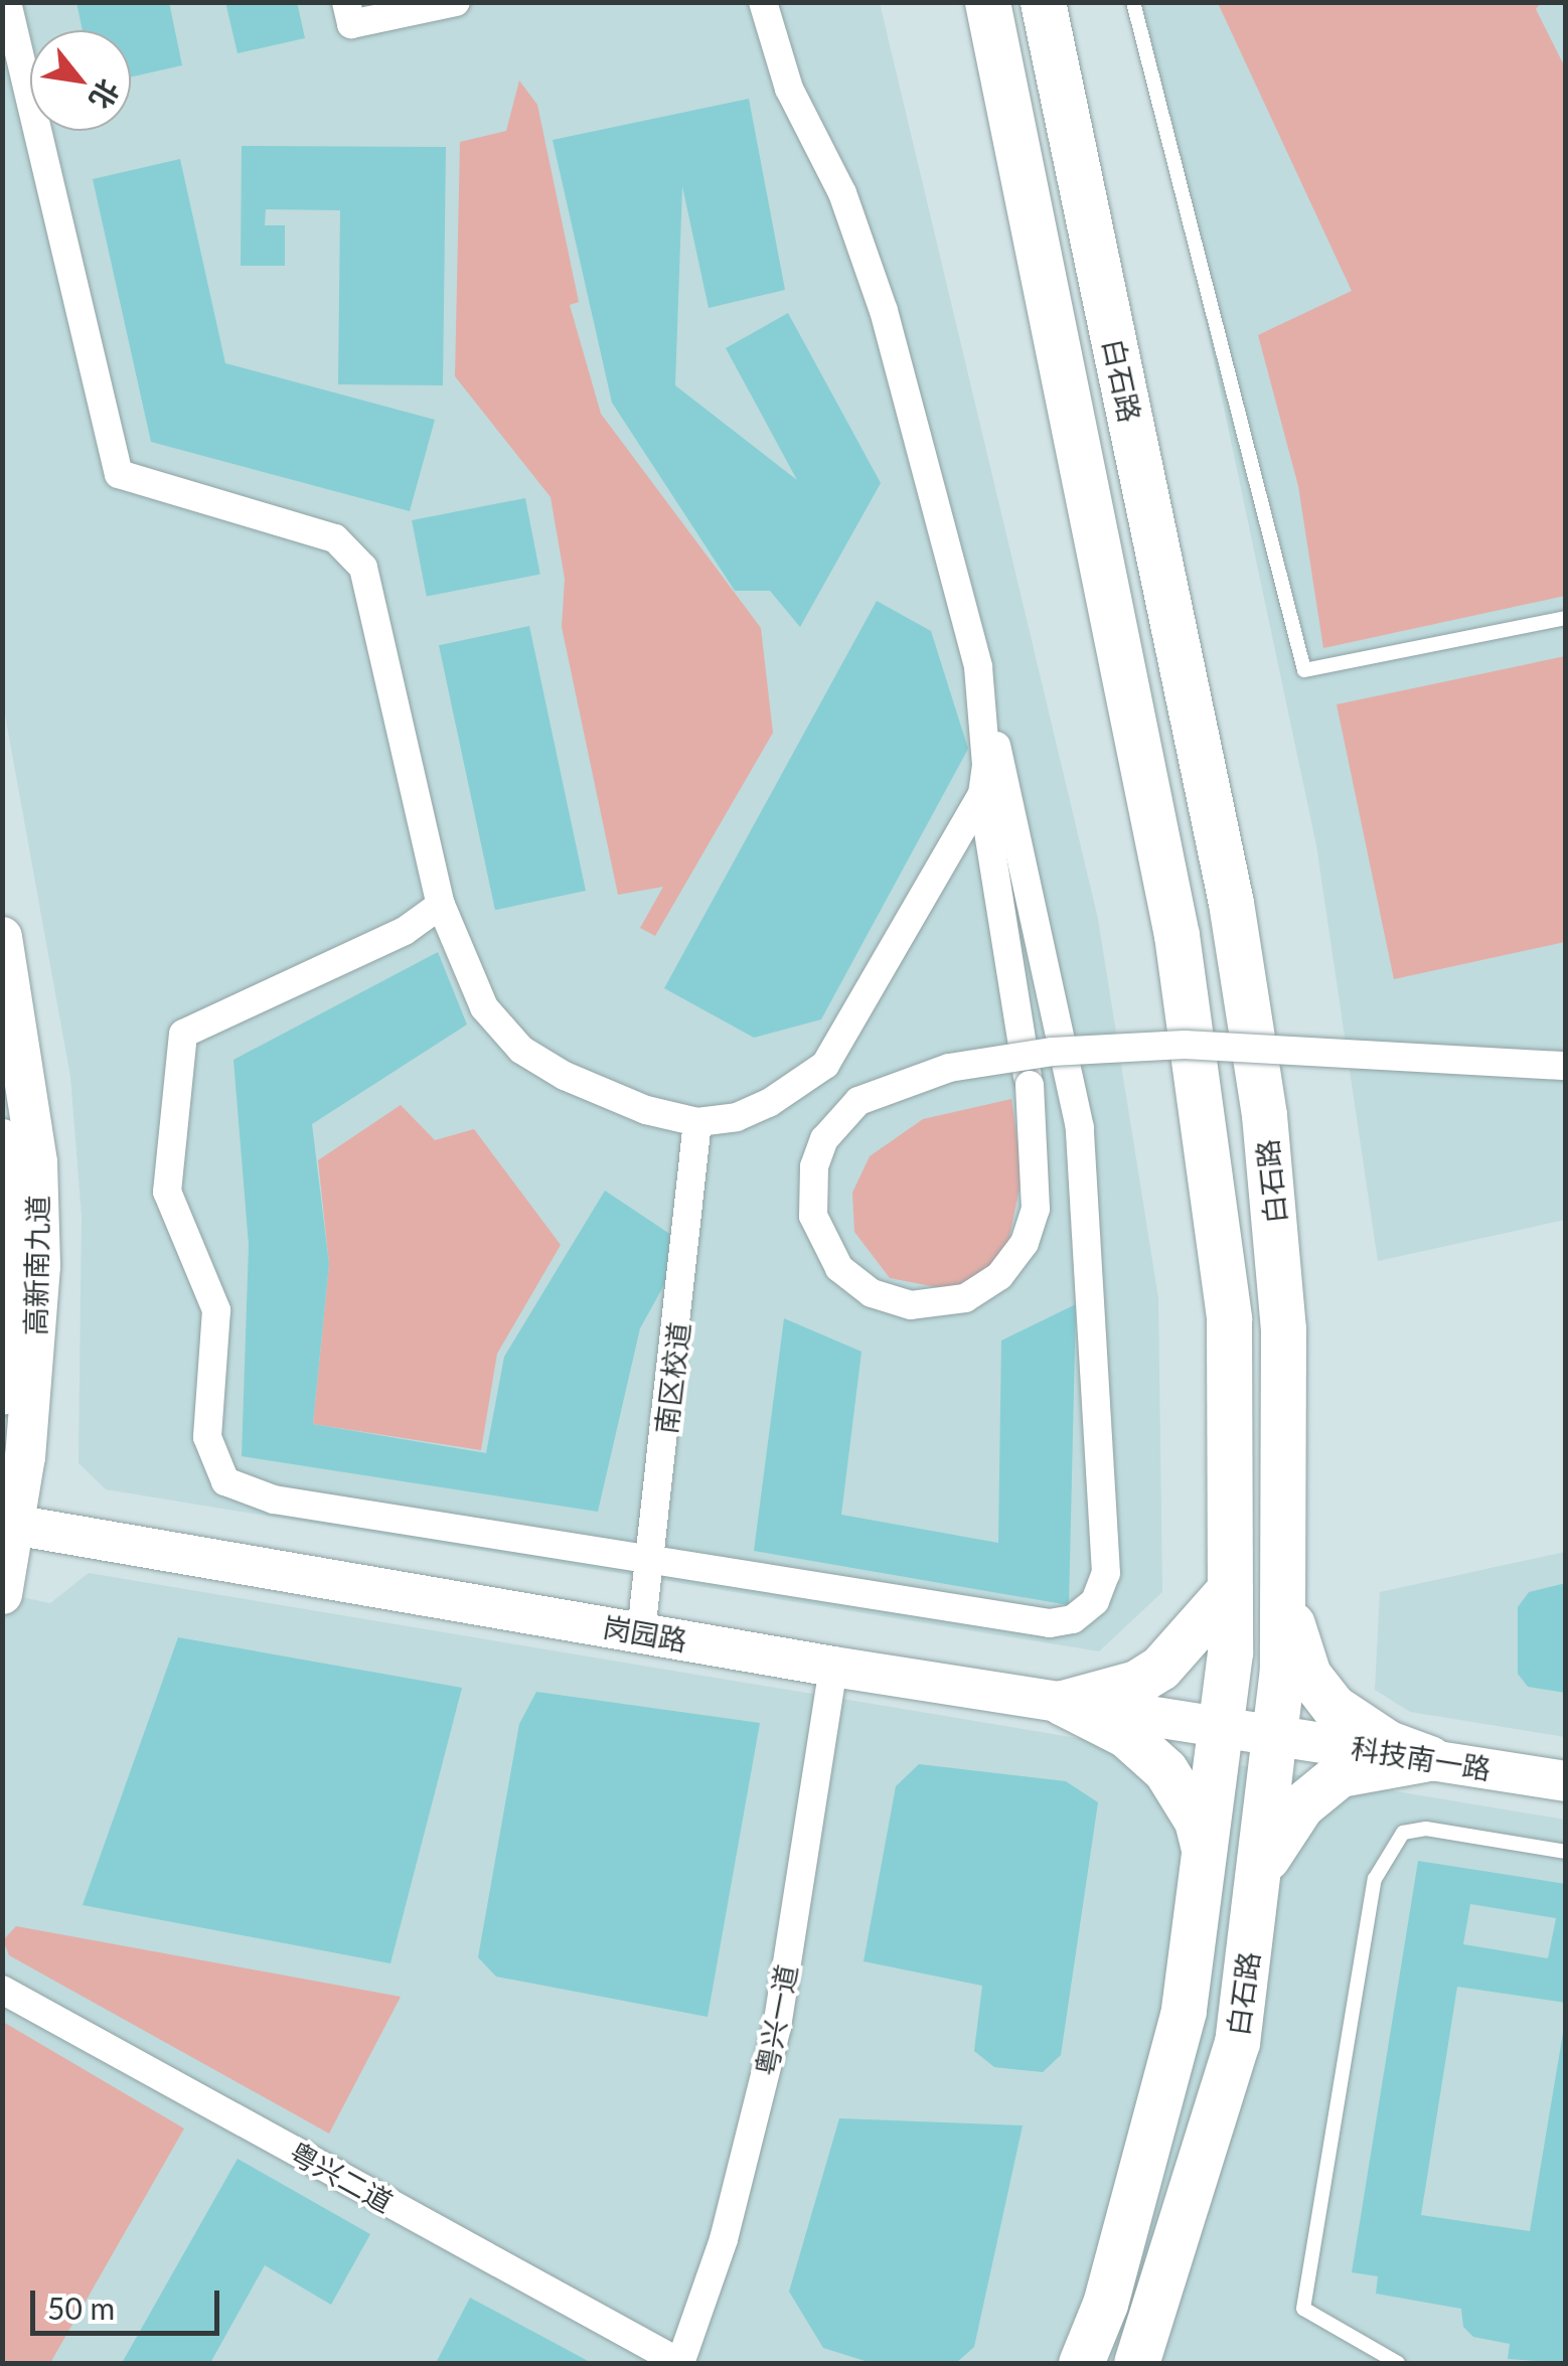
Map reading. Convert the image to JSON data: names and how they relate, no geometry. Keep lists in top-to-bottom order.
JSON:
{
  "streets": {
    "main road": ["白石路"],
    "street": [
      "高新南九道",
      "南区校道",
      "岗园路",
      "科技南一路",
      "粤兴一道",
      "粤兴二道"
    ]
  },
  "crossings": [
    ["白石路", "岗园路"],
    ["白石路", "科技南一路"],
    ["高新南九道", "岗园路"],
    ["南区校道", "岗园路"],
    ["岗园路", "科技南一路"],
    ["岗园路", "粤兴一道"],
    ["粤兴一道", "粤兴二道"]
  ],
  "scale_bar": "50 m",
  "north": "bottom right"
}
